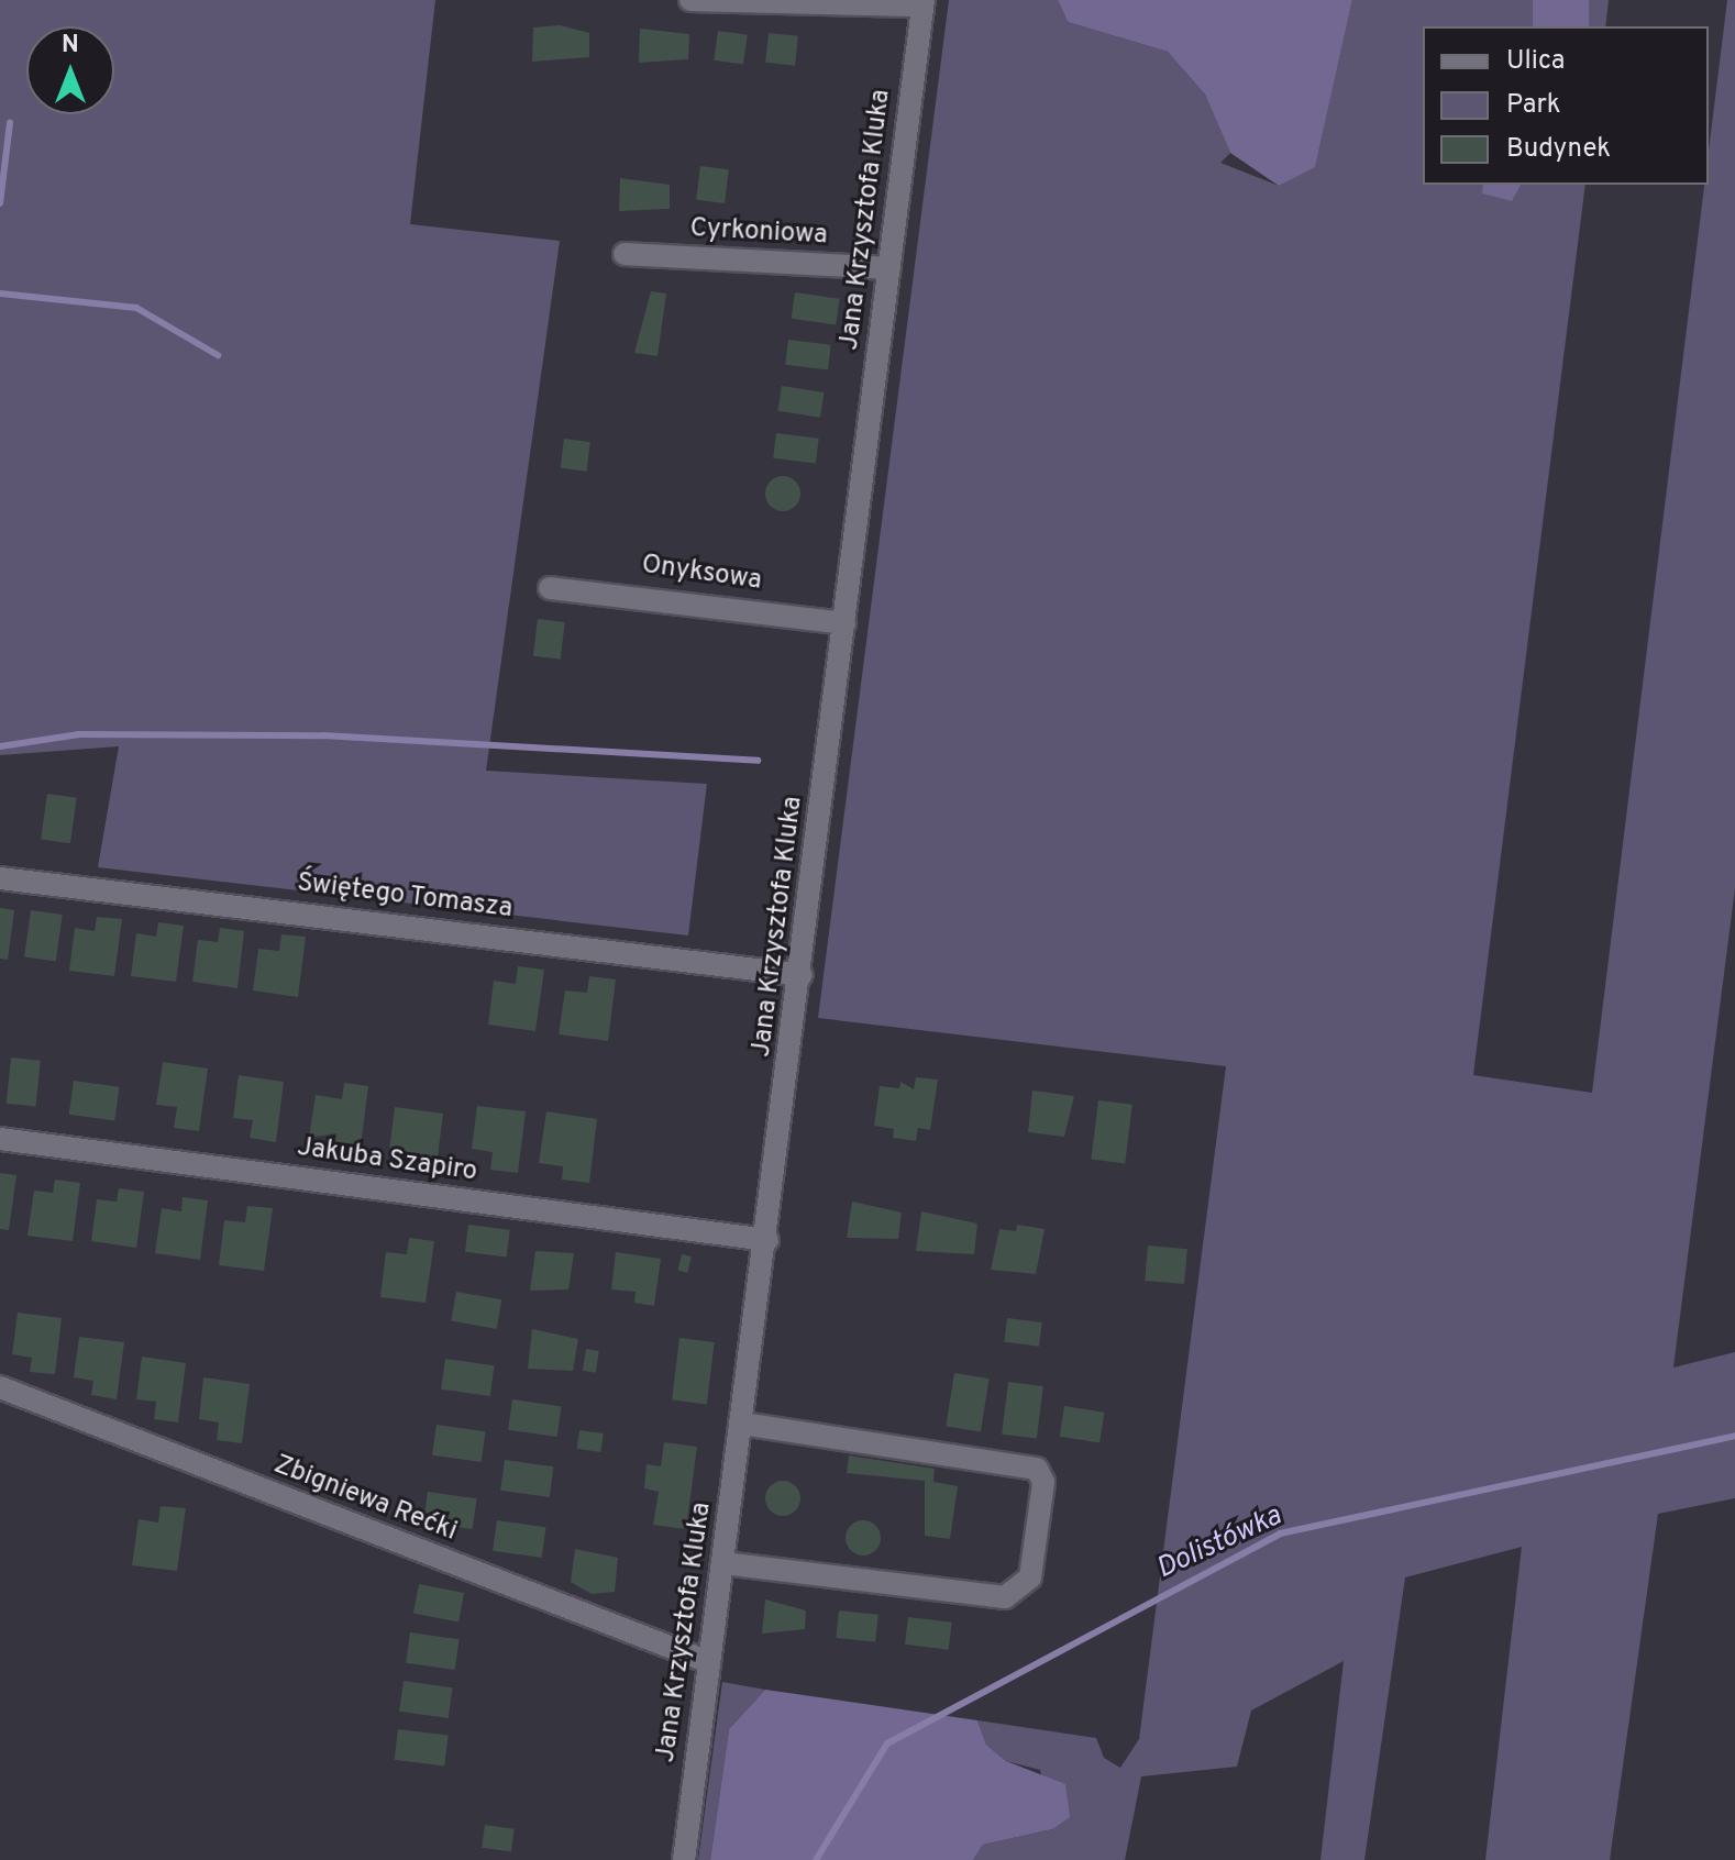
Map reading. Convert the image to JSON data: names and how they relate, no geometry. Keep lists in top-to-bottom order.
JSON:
{
  "streets": {
    "street": [
      "Jana Krzysztofa Kluka",
      "Cyrkoniowa",
      "Onyksowa",
      "Świętego Tomasza",
      "Jakuba Szapiro",
      "Zbigniewa Rećki"
    ]
  },
  "crossings": [
    ["Jana Krzysztofa Kluka", "Cyrkoniowa"],
    ["Jana Krzysztofa Kluka", "Onyksowa"],
    ["Jana Krzysztofa Kluka", "Świętego Tomasza"],
    ["Jana Krzysztofa Kluka", "Jakuba Szapiro"],
    ["Jana Krzysztofa Kluka", "Zbigniewa Rećki"]
  ],
  "water": ["Dolistówka"],
  "legend": ["Ulica", "Park", "Budynek"],
  "north": "top"
}
